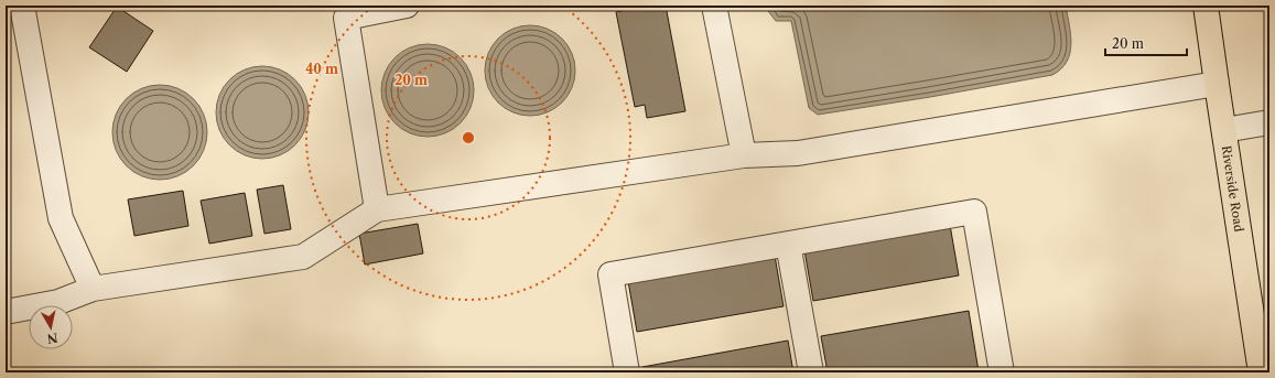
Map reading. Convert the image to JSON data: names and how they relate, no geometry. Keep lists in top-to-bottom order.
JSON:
{
  "streets": {
    "main road": ["Riverside Road"]
  },
  "scale_bar": "20 m",
  "north": "bottom",
  "rings": ["40 m", "20 m"]
}
